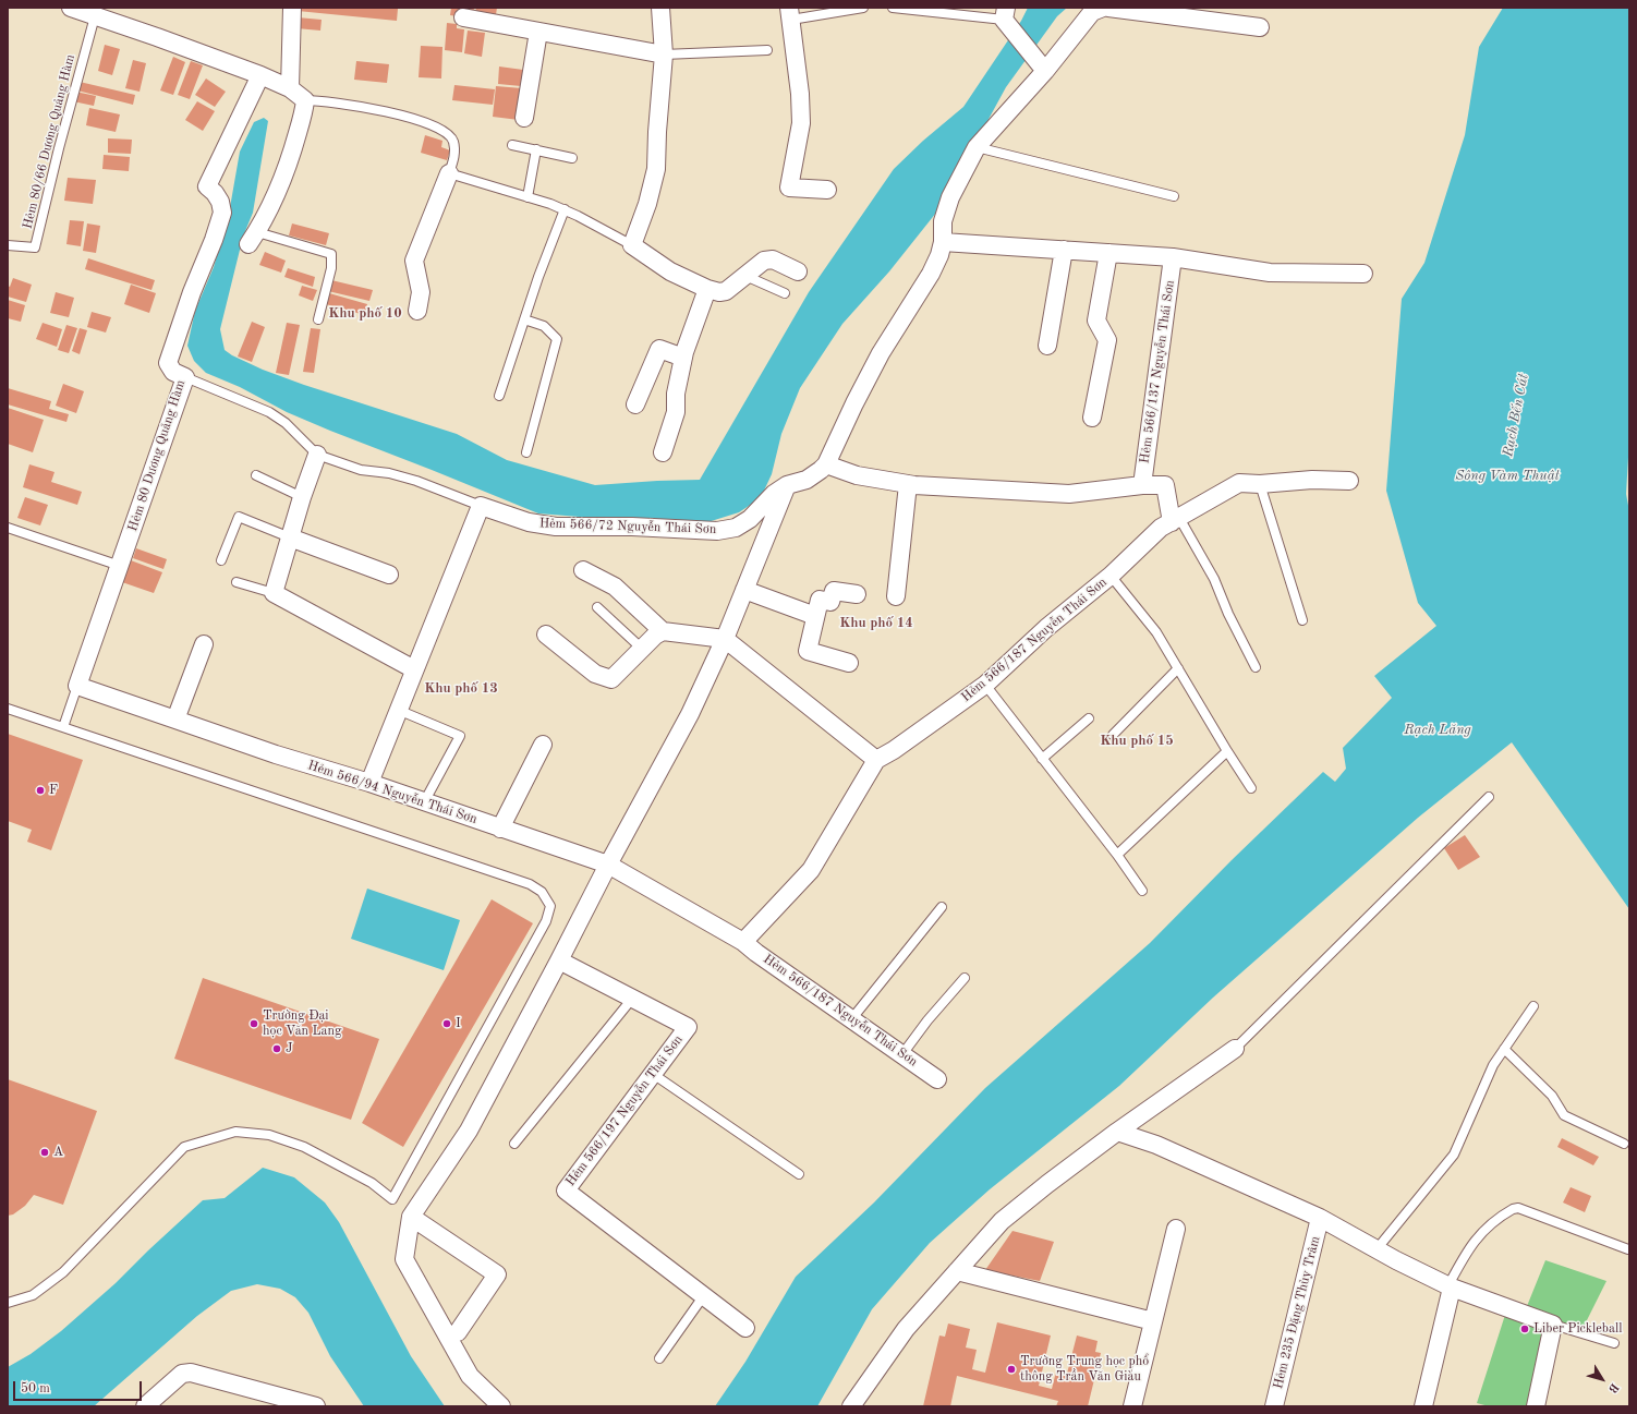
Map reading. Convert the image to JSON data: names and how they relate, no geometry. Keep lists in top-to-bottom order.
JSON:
{
  "streets": {
    "street": [
      "Hẻm 566/137 Nguyễn Thái Sơn",
      "Hẻm 80 Dương Quảng Hàm",
      "Hẻm 566/72 Nguyễn Thái Sơn",
      "Hẻm 566/187 Nguyễn Thái Sơn",
      "Hẻm 566/94 Nguyễn Thái Sơn",
      "Hẻm 566/197 Nguyễn Thái Sơn",
      "Hẻm 235 Đặng Thùy Trâm"
    ],
    "lane": ["Hẻm 80/66 Dương Quảng Hàm"]
  },
  "crossings": [
    ["Hẻm 80 Dương Quảng Hàm", "Hẻm 566/72 Nguyễn Thái Sơn"],
    ["Hẻm 80 Dương Quảng Hàm", "Hẻm 566/94 Nguyễn Thái Sơn"],
    ["Hẻm 566/187 Nguyễn Thái Sơn", "Hẻm 566/94 Nguyễn Thái Sơn"]
  ],
  "districts": [
    "Khu phố 10",
    "Khu phố 14",
    "Khu phố 13",
    "Khu phố 15"
  ],
  "water": ["Rạch Bến Cát", "Sông Vàm Thuật", "Rạch Lăng"],
  "places": [
    "F",
    "Trường Đại học Văn Lang",
    "I",
    "J",
    "A",
    "Liber Pickleball",
    "Trường Trung học phổ thông Trần Văn Giàu"
  ],
  "scale_bar": "50 m",
  "north": "bottom right"
}
